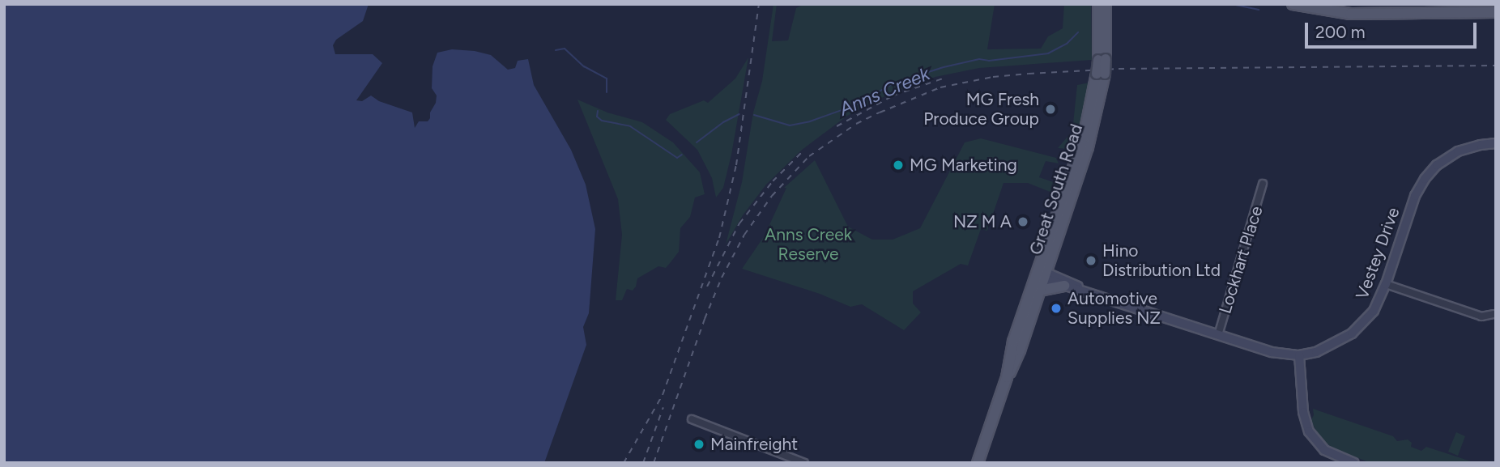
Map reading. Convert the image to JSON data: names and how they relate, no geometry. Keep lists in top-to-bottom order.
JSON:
{
  "streets": {
    "main road": ["Great South Road"],
    "street": ["Vestey Drive", "Lockhart Place"]
  },
  "crossings": [
    ["Great South Road", "Vestey Drive"],
    ["Vestey Drive", "Lockhart Place"]
  ],
  "water": ["Anns Creek"],
  "parks": ["Anns Creek Reserve"],
  "places": [
    "MG Fresh Produce Group",
    "MG Marketing",
    "NZ M A",
    "Hino Distribution Ltd",
    "Automotive Supplies NZ",
    "Mainfreight"
  ],
  "scale_bar": "200 m"
}
